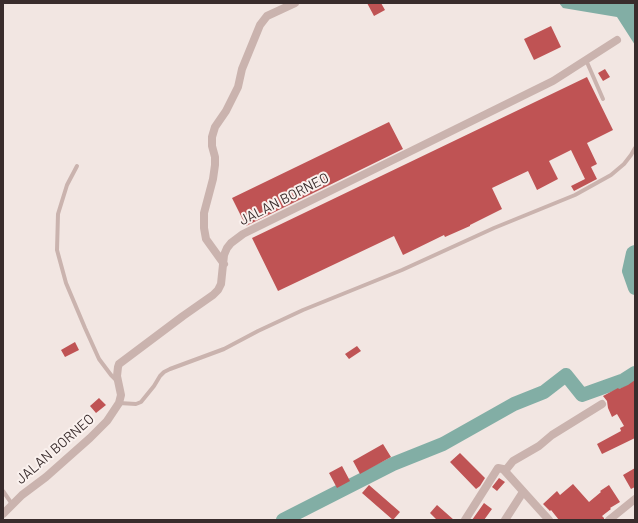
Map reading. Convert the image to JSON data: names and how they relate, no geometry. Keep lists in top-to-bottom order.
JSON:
{
  "streets": {
    "street": ["JALAN BORNEO"]
  }
}
